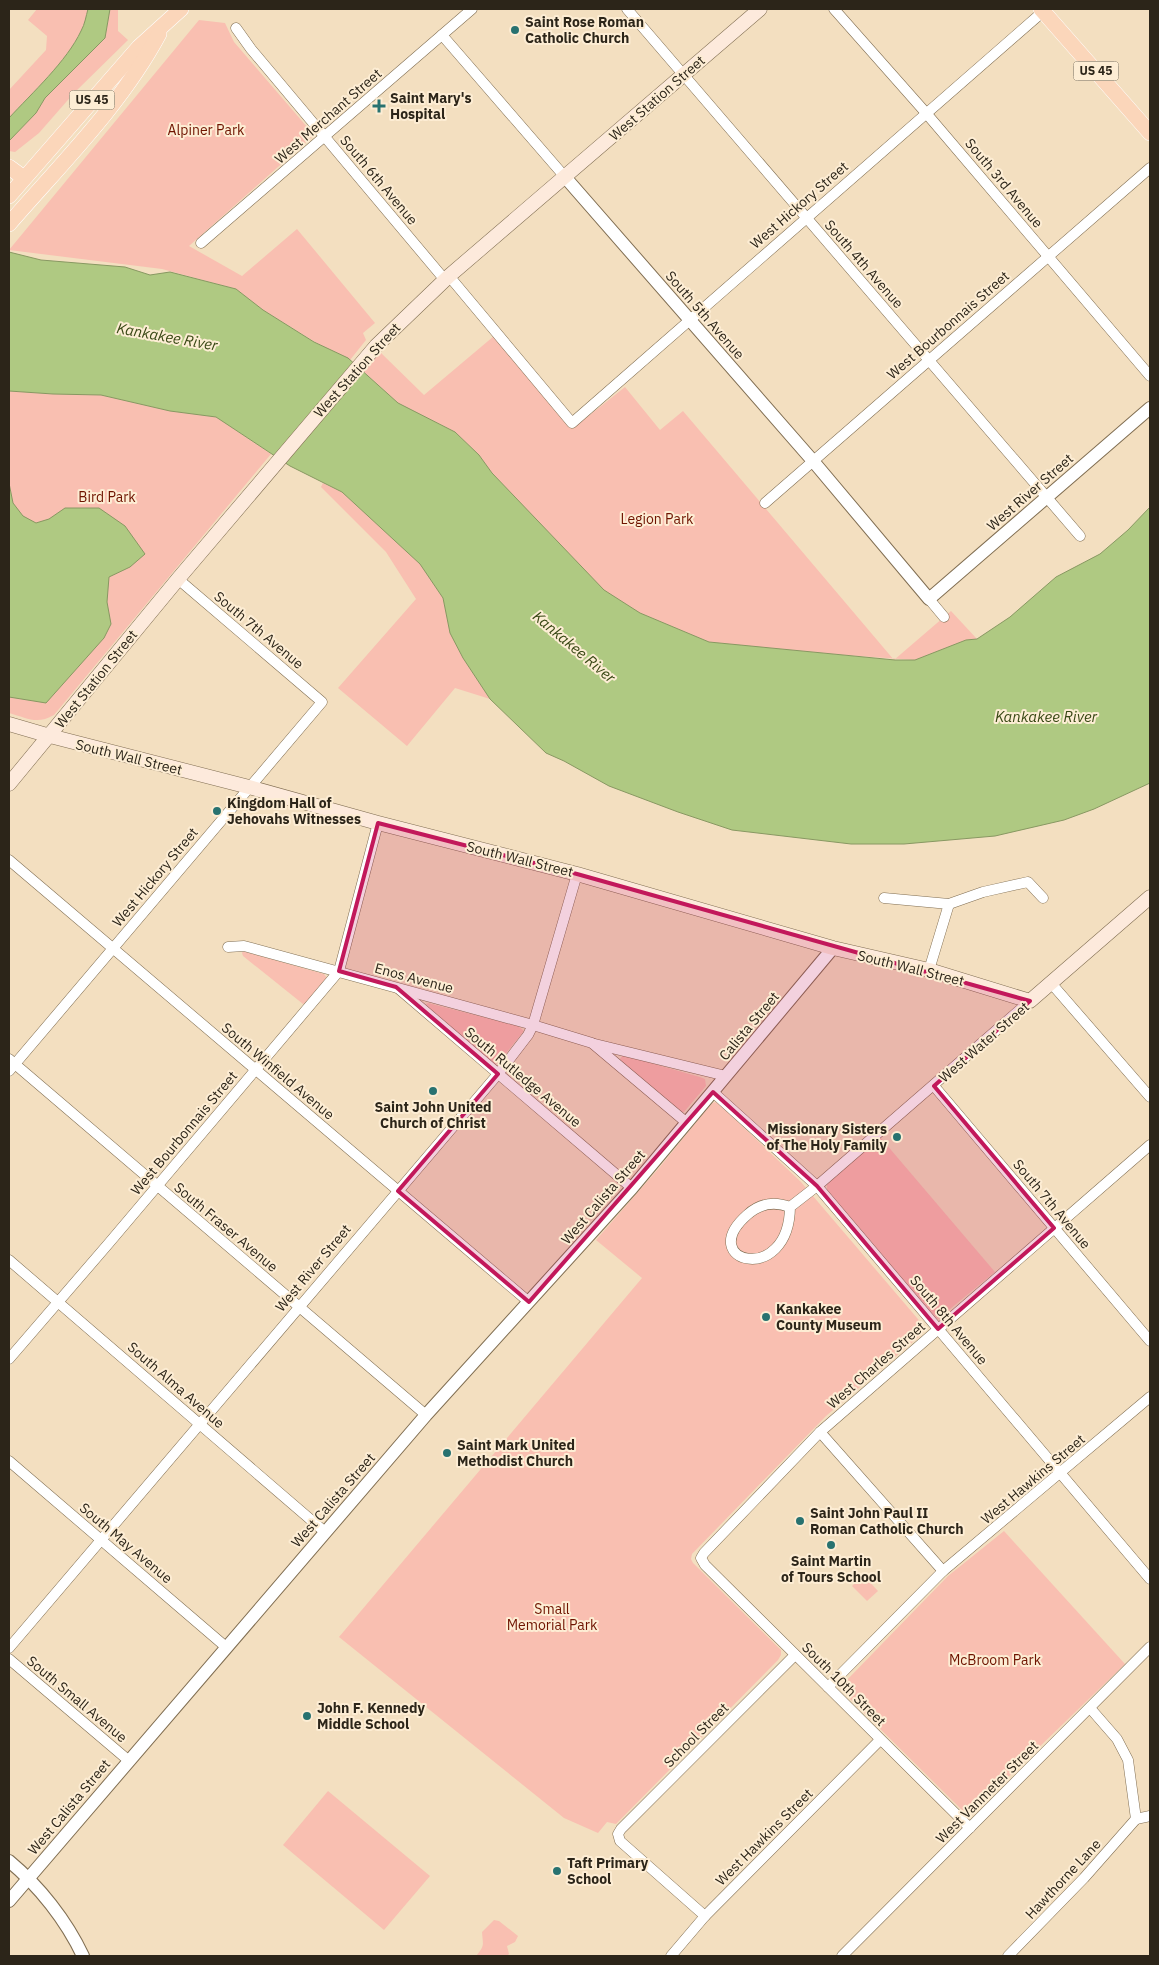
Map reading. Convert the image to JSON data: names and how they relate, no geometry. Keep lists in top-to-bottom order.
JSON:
{
  "streets": {
    "main road": [
      "US 45",
      "West Station Street",
      "South Wall Street",
      "West Water Street"
    ],
    "street": [
      "West Merchant Street",
      "South 6th Avenue",
      "South 3rd Avenue",
      "West Hickory Street",
      "South 4th Avenue",
      "South 5th Avenue",
      "West Bourbonnais Street",
      "West River Street",
      "South 7th Avenue",
      "Enos Avenue",
      "Calista Street",
      "South Winfield Avenue",
      "South Rutledge Avenue",
      "West Calista Street",
      "South Fraser Avenue",
      "South 8th Avenue",
      "West Charles Street",
      "South Alma Avenue",
      "West Hawkins Street",
      "South May Avenue",
      "South 10th Street",
      "South Small Avenue",
      "School Street",
      "West Vanmeter Street",
      "Hawthorne Lane"
    ]
  },
  "crossings": [
    ["US 45", "West Hickory Street"],
    ["West Station Street", "South 6th Avenue"],
    ["West Station Street", "South 4th Avenue"],
    ["West Station Street", "South 5th Avenue"],
    ["West Station Street", "South 7th Avenue"],
    ["West Station Street", "South Wall Street"],
    ["West Merchant Street", "South 6th Avenue"],
    ["West Merchant Street", "South 5th Avenue"],
    ["South 6th Avenue", "West Hickory Street"],
    ["South 3rd Avenue", "West Hickory Street"],
    ["South 3rd Avenue", "West Bourbonnais Street"],
    ["West Hickory Street", "South 4th Avenue"],
    ["West Hickory Street", "South 5th Avenue"],
    ["West Hickory Street", "South 7th Avenue"],
    ["West Hickory Street", "South Wall Street"],
    ["West Hickory Street", "South Winfield Avenue"],
    ["West Hickory Street", "South Fraser Avenue"],
    ["South 4th Avenue", "West Bourbonnais Street"],
    ["South 4th Avenue", "West River Street"],
    ["South 5th Avenue", "West Bourbonnais Street"],
    ["South 5th Avenue", "West River Street"],
    ["West Bourbonnais Street", "South Wall Street"],
    ["West Bourbonnais Street", "Enos Avenue"],
    ["West Bourbonnais Street", "South Winfield Avenue"],
    ["West Bourbonnais Street", "South Fraser Avenue"],
    ["West Bourbonnais Street", "South Alma Avenue"],
    ["West River Street", "South Wall Street"],
    ["West River Street", "Enos Avenue"],
    ["West River Street", "South Winfield Avenue"],
    ["West River Street", "South Rutledge Avenue"],
    ["West River Street", "South Fraser Avenue"],
    ["West River Street", "South Alma Avenue"],
    ["West River Street", "South May Avenue"],
    ["South 7th Avenue", "West Water Street"],
    ["South 7th Avenue", "West Charles Street"],
    ["South Wall Street", "Calista Street"],
    ["South Wall Street", "West Water Street"],
    ["Enos Avenue", "Calista Street"],
    ["Enos Avenue", "South Rutledge Avenue"],
    ["Enos Avenue", "West Calista Street"],
    ["Calista Street", "West Calista Street"],
    ["Calista Street", "South 8th Avenue"],
    ["West Water Street", "South 8th Avenue"],
    ["South Winfield Avenue", "West Calista Street"],
    ["South Rutledge Avenue", "West Calista Street"],
    ["West Calista Street", "South Fraser Avenue"],
    ["West Calista Street", "South Alma Avenue"],
    ["West Calista Street", "South May Avenue"],
    ["West Calista Street", "South Small Avenue"],
    ["South 8th Avenue", "West Charles Street"],
    ["South 8th Avenue", "West Hawkins Street"],
    ["West Charles Street", "South 10th Street"],
    ["West Hawkins Street", "South 10th Street"],
    ["West Hawkins Street", "School Street"],
    ["South 10th Street", "School Street"],
    ["South 10th Street", "West Vanmeter Street"]
  ],
  "water": ["Kankakee River"],
  "parks": [
    "Alpiner Park",
    "Bird Park",
    "Legion Park",
    "Small Memorial Park",
    "McBroom Park"
  ],
  "places": {
    "other": [
      "Saint Rose Roman Catholic Church",
      "Kingdom Hall of Jehovahs Witnesses",
      "Saint John United Church of Christ",
      "Missionary Sisters of The Holy Family",
      "Kankakee County Museum",
      "Saint Mark United Methodist Church",
      "Saint John Paul II Roman Catholic Church",
      "Saint Martin of Tours School",
      "John F. Kennedy Middle School",
      "Taft Primary School"
    ],
    "health": ["Saint Mary's Hospital"]
  }
}
